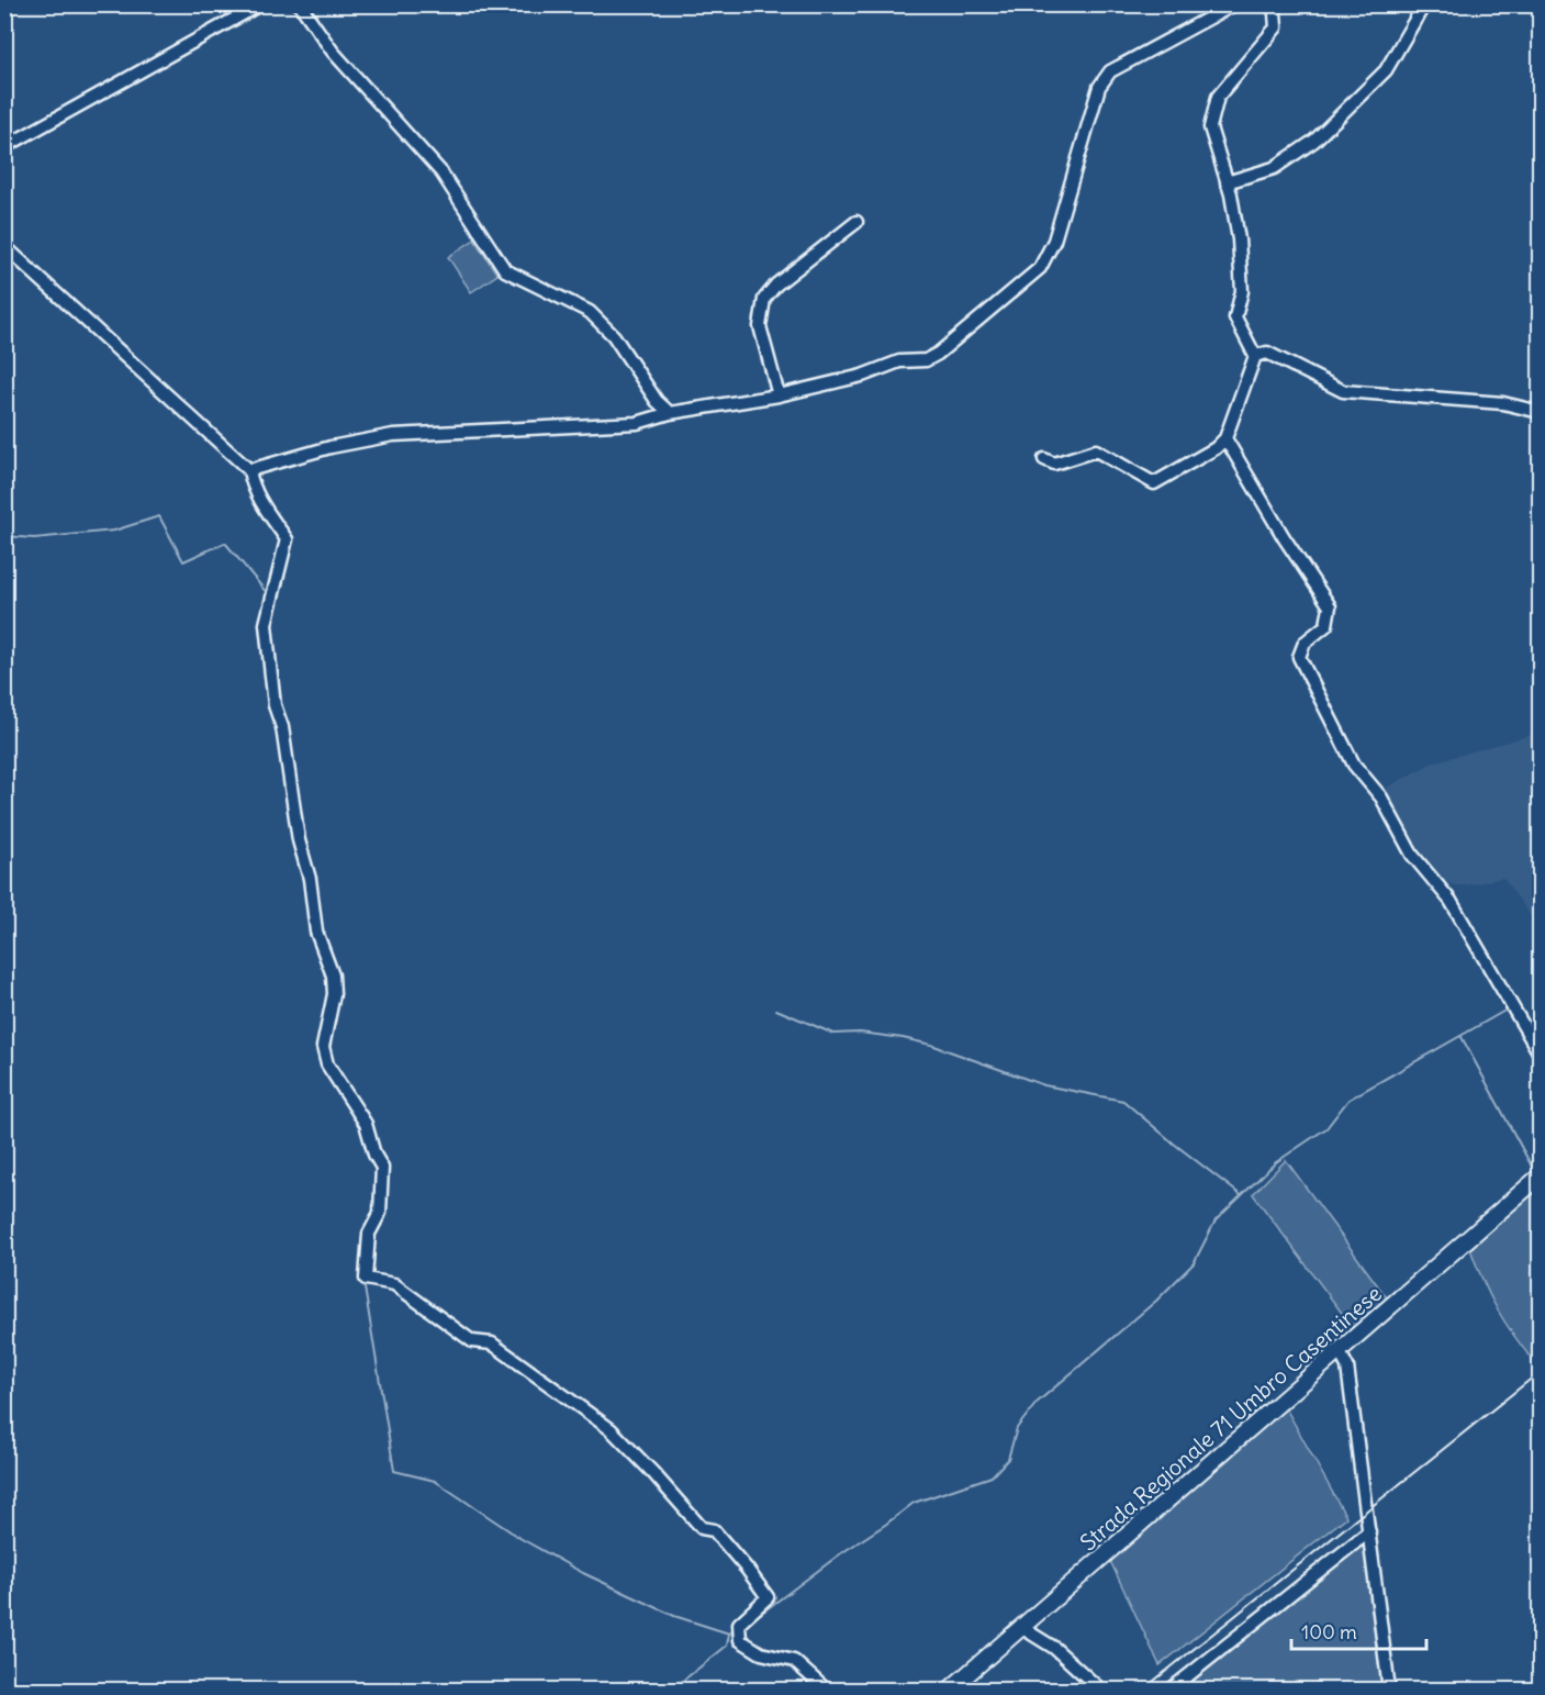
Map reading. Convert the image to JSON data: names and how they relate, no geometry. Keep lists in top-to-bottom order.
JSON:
{
  "streets": {
    "main road": ["Strada Regionale 71 Umbro Casentinese"]
  },
  "scale_bar": "100 m"
}
